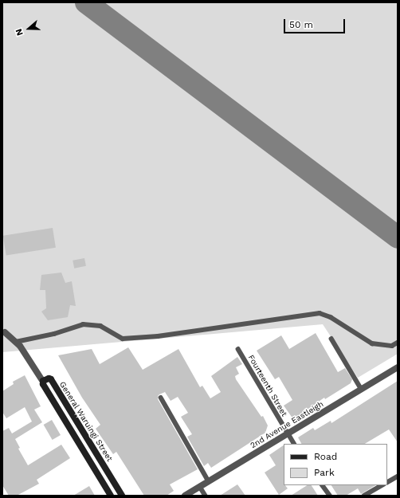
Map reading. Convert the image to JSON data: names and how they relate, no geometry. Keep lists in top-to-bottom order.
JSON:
{
  "streets": {
    "main road": ["General Waruingi Street"],
    "street": ["2nd Avenue Eastleigh"],
    "lane": ["Fourteenth Street"]
  },
  "crossings": [
    ["Fourteenth Street", "2nd Avenue Eastleigh"]
  ],
  "legend": ["Road", "Park"],
  "scale_bar": "50 m",
  "north": "left"
}
